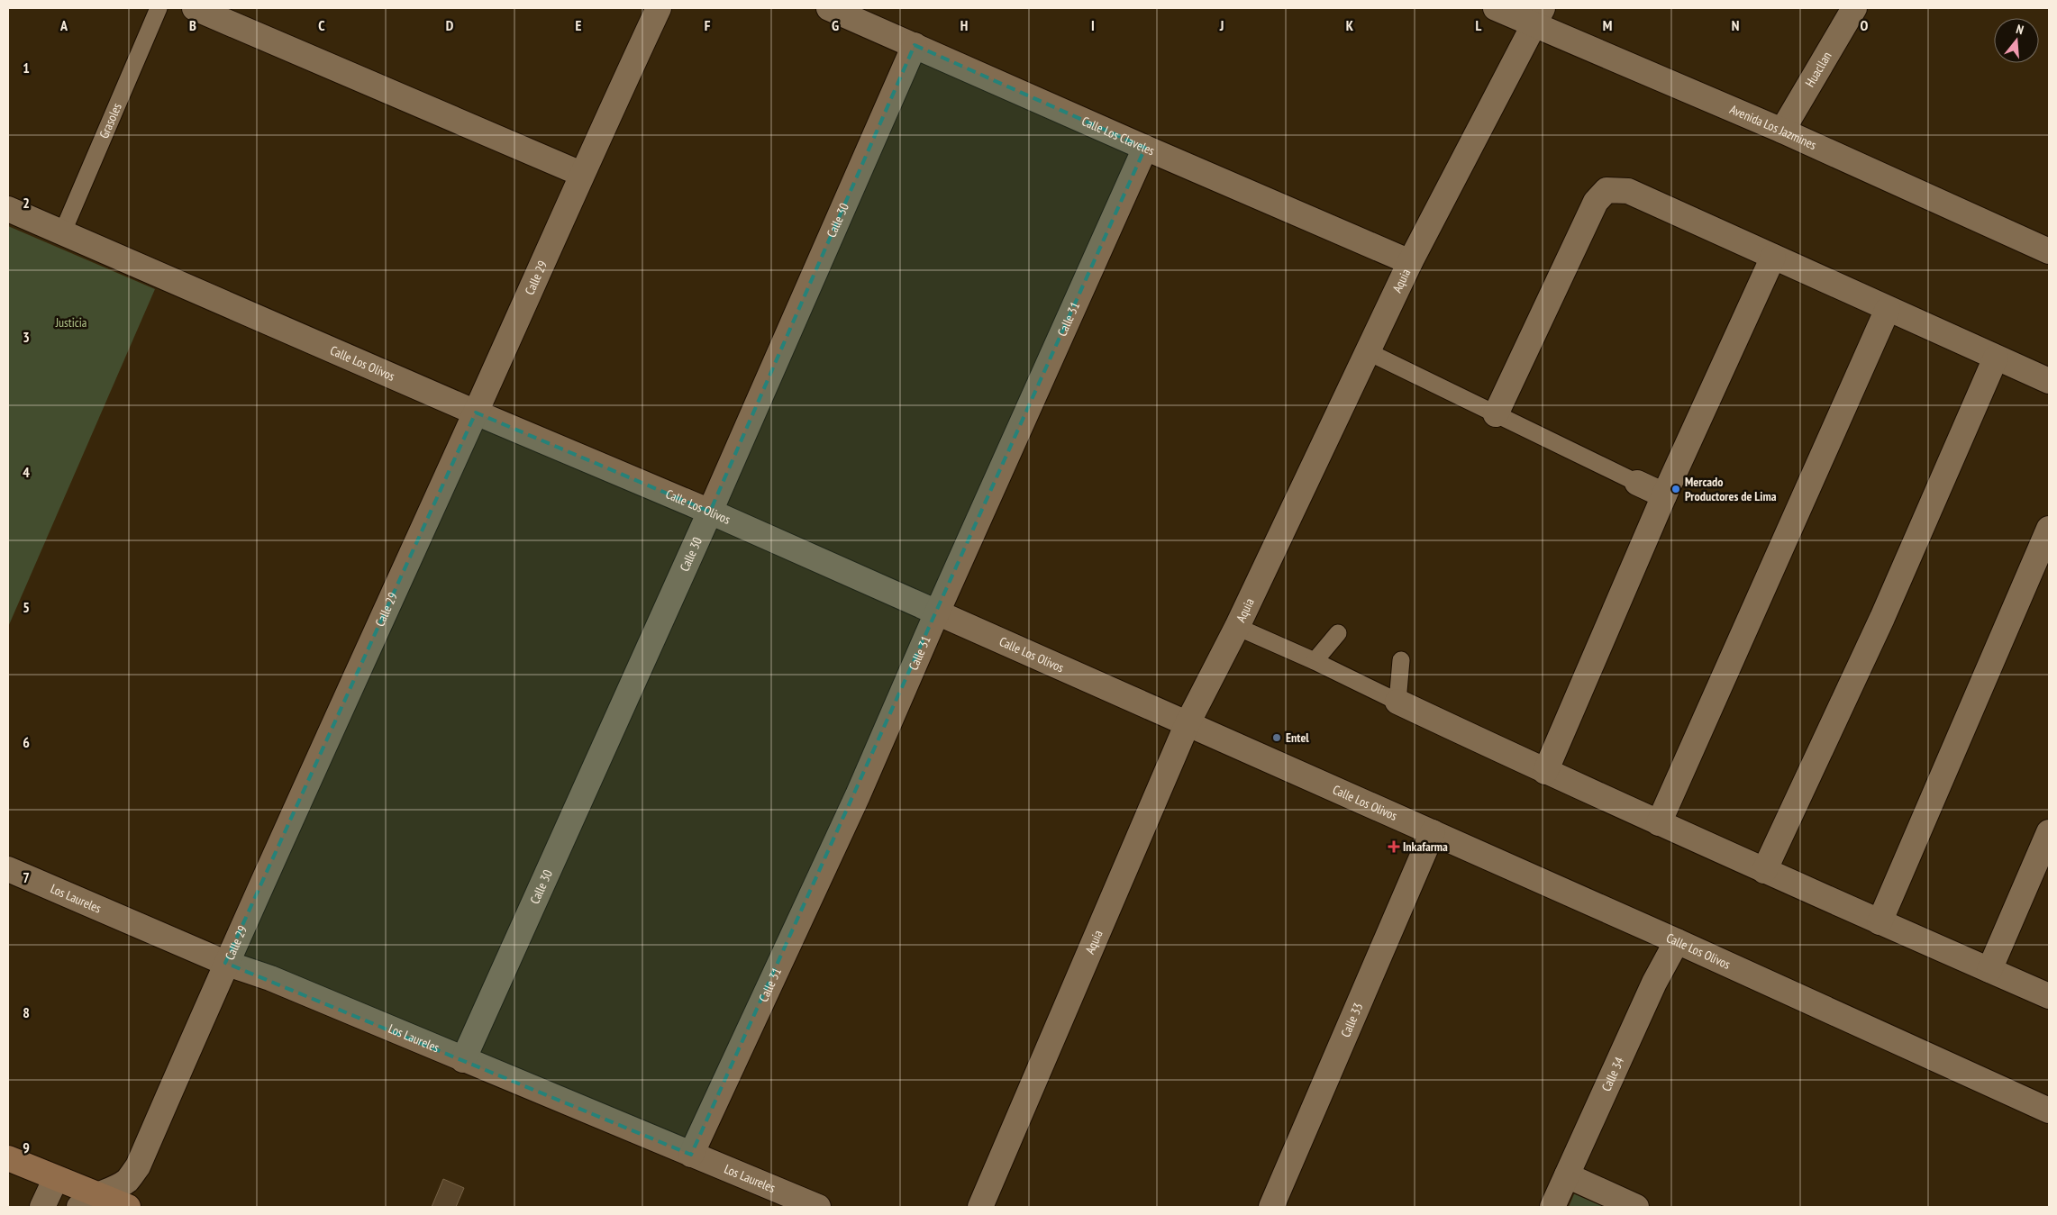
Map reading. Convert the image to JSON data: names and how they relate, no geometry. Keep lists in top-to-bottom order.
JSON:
{
  "streets": {
    "street": [
      "Huacllan",
      "Avenida Los Jazmines",
      "Calle Los Claveles",
      "Calle 30",
      "Calle 29",
      "Aquia",
      "Calle 31",
      "Calle Los Olivos",
      "Los Laureles",
      "Calle 33",
      "Calle 34"
    ],
    "lane": ["Grasoles"]
  },
  "crossings": [
    ["Huacllan", "Avenida Los Jazmines"],
    ["Grasoles", "Calle Los Olivos"],
    ["Avenida Los Jazmines", "Aquia"],
    ["Calle Los Claveles", "Calle 30"],
    ["Calle Los Claveles", "Aquia"],
    ["Calle Los Claveles", "Calle 31"],
    ["Calle 30", "Calle Los Olivos"],
    ["Calle 30", "Los Laureles"],
    ["Calle 29", "Calle Los Olivos"],
    ["Calle 29", "Los Laureles"],
    ["Aquia", "Calle Los Olivos"],
    ["Calle 31", "Calle Los Olivos"],
    ["Calle 31", "Los Laureles"],
    ["Calle Los Olivos", "Calle 33"],
    ["Calle Los Olivos", "Calle 34"]
  ],
  "parks": ["Justicia"],
  "places": {
    "other": ["Mercado Productores de Lima", "Entel"],
    "health": ["Inkafarma"]
  },
  "north": "top",
  "grid": {
    "columns": [
      "A",
      "B",
      "C",
      "D",
      "E",
      "F",
      "G",
      "H",
      "I",
      "J",
      "K",
      "L",
      "M",
      "N",
      "O"
    ],
    "rows": [
      "1",
      "2",
      "3",
      "4",
      "5",
      "6",
      "7",
      "8",
      "9"
    ]
  }
}
